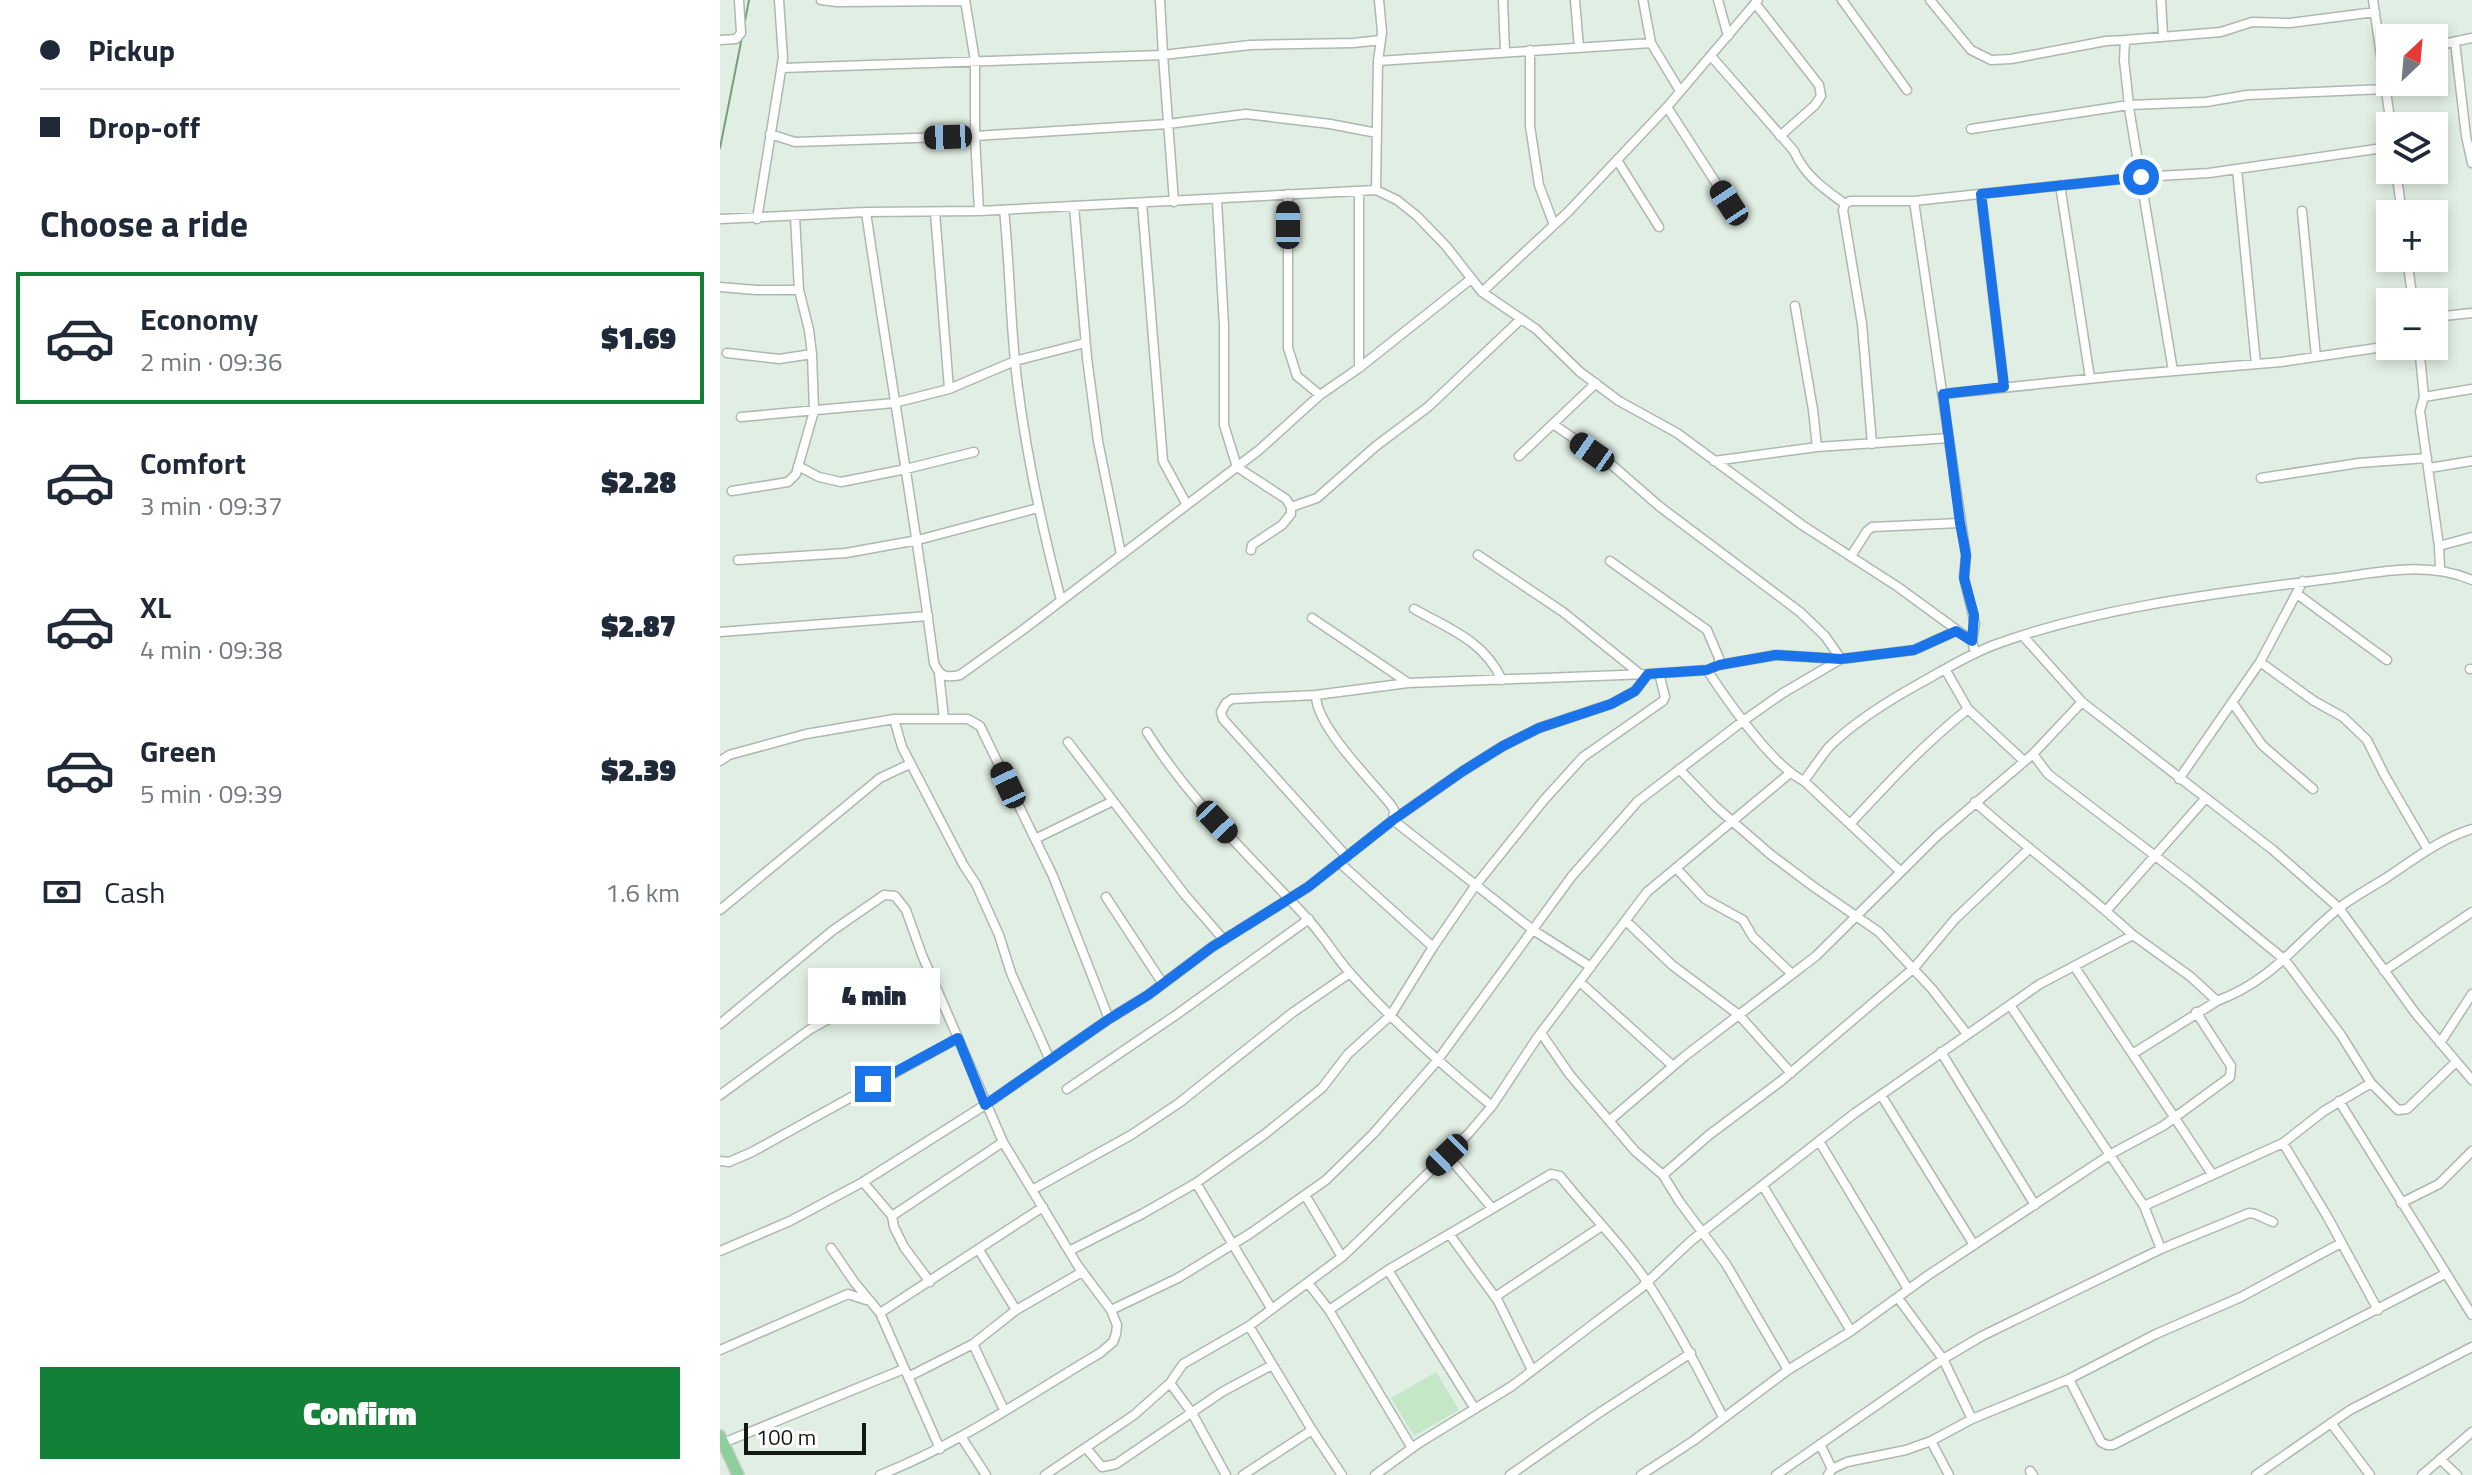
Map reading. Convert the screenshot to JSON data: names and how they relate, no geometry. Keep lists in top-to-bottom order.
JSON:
{
  "scale_bar": "100 m",
  "north": "top right",
  "page": {
    "banner": ["Pickup", "Drop-off"],
    "map_buttons": ["+", "−"],
    "heading": "Choose a ride",
    "list": [
      {
        "name": "Economy",
        "note": "2 min · 09:36",
        "value": "$1.69"
      },
      {
        "name": "Comfort",
        "note": "3 min · 09:37",
        "value": "$2.28"
      },
      {
        "name": "XL",
        "note": "4 min · 09:38",
        "value": "$2.87"
      },
      {
        "name": "Green",
        "note": "5 min · 09:39",
        "value": "$2.39"
      }
    ],
    "pay": ["Cash", "1.6 km"],
    "bubble": "4 min",
    "buttons": "Confirm",
    "scale": "100 m"
  }
}
